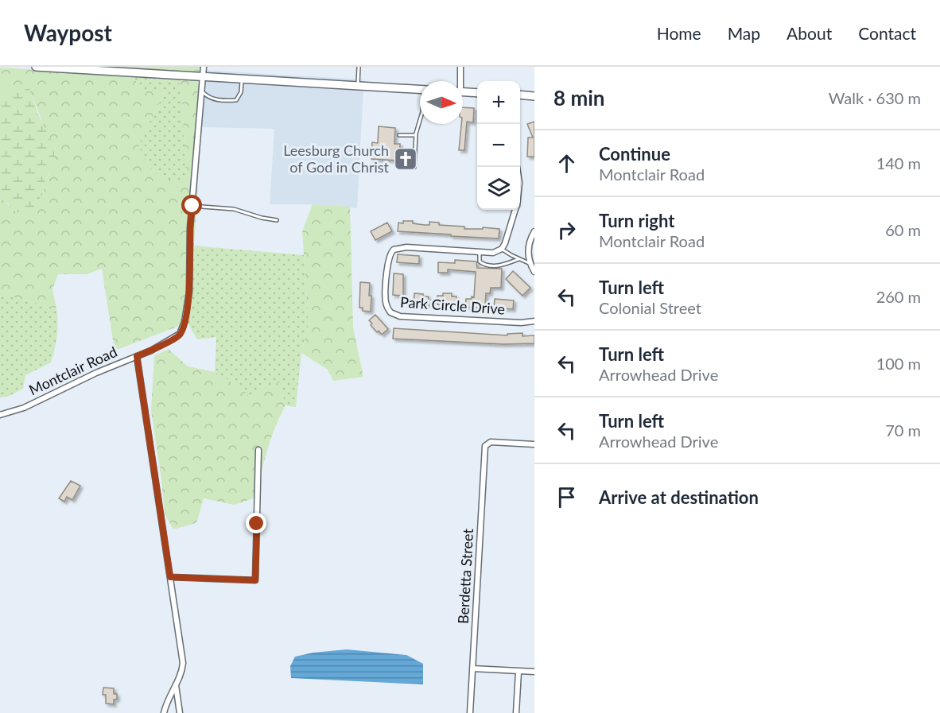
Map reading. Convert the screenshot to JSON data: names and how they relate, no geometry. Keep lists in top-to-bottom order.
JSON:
{
  "streets": {
    "street": ["Park Circle Drive", "Montclair Road", "Berdetta Street"]
  },
  "places": {
    "church": ["Leesburg Church of God in Christ"]
  },
  "north": "right",
  "page": {
    "header": "Waypost",
    "nav": [
      "Home",
      "Map",
      "About",
      "Contact"
    ],
    "heading": ["8 min", "Walk · 630 m"],
    "map_buttons": ["+", "−"],
    "list": [
      ["Continue", "Montclair Road", "140 m"],
      ["Turn right", "Montclair Road", "60 m"],
      ["Turn left", "Colonial Street", "260 m"],
      ["Turn left", "Arrowhead Drive", "100 m"],
      ["Turn left", "Arrowhead Drive", "70 m"],
      "Arrive at destination"
    ]
  }
}
